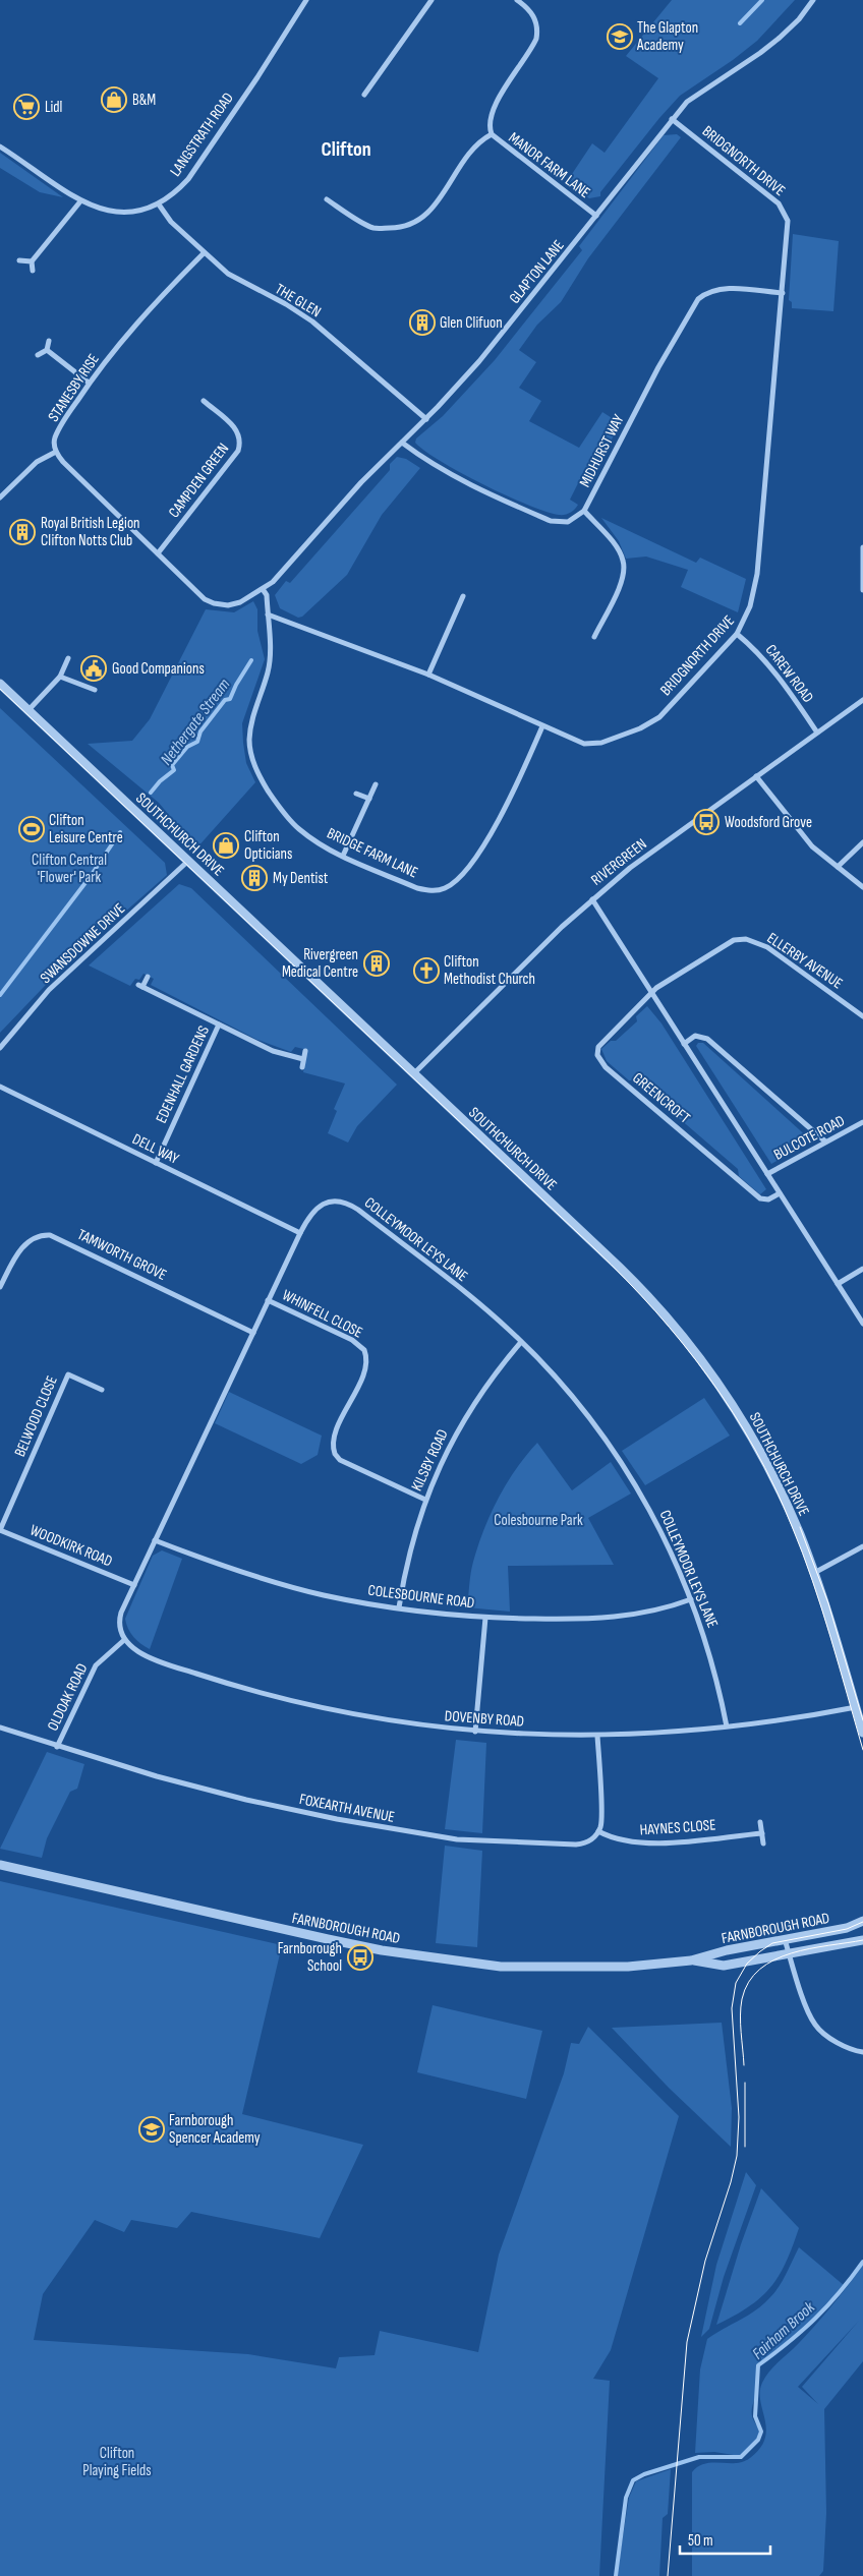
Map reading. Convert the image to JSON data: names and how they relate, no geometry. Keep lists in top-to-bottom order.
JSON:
{
  "streets": {
    "street": [
      "LANGSTRATH ROAD",
      "BRIDGNORTH DRIVE",
      "MANOR FARM LANE",
      "GLAPTON LANE",
      "THE GLEN",
      "STANESBY RISE",
      "MIDHURST WAY",
      "CAMPDEN GREEN",
      "CAREW ROAD",
      "SOUTHCHURCH DRIVE",
      "BRIDGE FARM LANE",
      "RIVERGREEN",
      "SWANSDOWNE DRIVE",
      "ELLERBY AVENUE",
      "EDENHALL GARDENS",
      "GREENCROFT",
      "BULCOTE ROAD",
      "DELL WAY",
      "COLLEYMOOR LEYS LANE",
      "TAMWORTH GROVE",
      "WHINFELL CLOSE",
      "BELWOOD CLOSE",
      "KILSBY ROAD",
      "WOODKIRK ROAD",
      "COLESBOURNE ROAD",
      "OLDOAK ROAD",
      "DOVENBY ROAD",
      "FOXEARTH AVENUE",
      "HAYNES CLOSE",
      "FARNBOROUGH ROAD"
    ]
  },
  "crossings": [
    ["LANGSTRATH ROAD", "THE GLEN"],
    ["BRIDGNORTH DRIVE", "GLAPTON LANE"],
    ["BRIDGNORTH DRIVE", "MIDHURST WAY"],
    ["BRIDGNORTH DRIVE", "CAREW ROAD"],
    ["BRIDGNORTH DRIVE", "BRIDGE FARM LANE"],
    ["MANOR FARM LANE", "GLAPTON LANE"],
    ["GLAPTON LANE", "THE GLEN"],
    ["GLAPTON LANE", "MIDHURST WAY"],
    ["GLAPTON LANE", "BRIDGE FARM LANE"],
    ["THE GLEN", "STANESBY RISE"],
    ["CAREW ROAD", "RIVERGREEN"],
    ["SOUTHCHURCH DRIVE", "RIVERGREEN"],
    ["SOUTHCHURCH DRIVE", "SWANSDOWNE DRIVE"],
    ["SOUTHCHURCH DRIVE", "DOVENBY ROAD"],
    ["ELLERBY AVENUE", "GREENCROFT"],
    ["EDENHALL GARDENS", "DELL WAY"],
    ["DELL WAY", "COLLEYMOOR LEYS LANE"],
    ["COLLEYMOOR LEYS LANE", "TAMWORTH GROVE"],
    ["COLLEYMOOR LEYS LANE", "WHINFELL CLOSE"],
    ["COLLEYMOOR LEYS LANE", "KILSBY ROAD"],
    ["COLLEYMOOR LEYS LANE", "WOODKIRK ROAD"],
    ["COLLEYMOOR LEYS LANE", "COLESBOURNE ROAD"],
    ["COLLEYMOOR LEYS LANE", "OLDOAK ROAD"],
    ["COLLEYMOOR LEYS LANE", "DOVENBY ROAD"],
    ["WHINFELL CLOSE", "KILSBY ROAD"],
    ["BELWOOD CLOSE", "WOODKIRK ROAD"],
    ["KILSBY ROAD", "COLESBOURNE ROAD"],
    ["OLDOAK ROAD", "DOVENBY ROAD"],
    ["OLDOAK ROAD", "FOXEARTH AVENUE"],
    ["FOXEARTH AVENUE", "HAYNES CLOSE"]
  ],
  "districts": ["Clifton"],
  "water": ["Nethergate Stream", "Fairham Brook"],
  "parks": ["Clifton Central 'Flower' Park", "Colesbourne Park", "Clifton Playing Fields"],
  "places": {
    "school or university": ["The Glapton Academy", "Farnborough Spencer Academy"],
    "shop": ["B&M", "Clifton Opticians"],
    "supermarket": ["Lidl"],
    "building": [
      "Glen Clifuon",
      "Royal British Legion Clifton Notts Club",
      "My Dentist",
      "Rivergreen Medical Centre"
    ],
    "public building": ["Good Companions"],
    "bus stop": ["Woodsford Grove", "Farnborough School"],
    "sports": ["Clifton Leisure Centre"],
    "church": ["Clifton Methodist Church"]
  },
  "scale_bar": "50 m"
}
